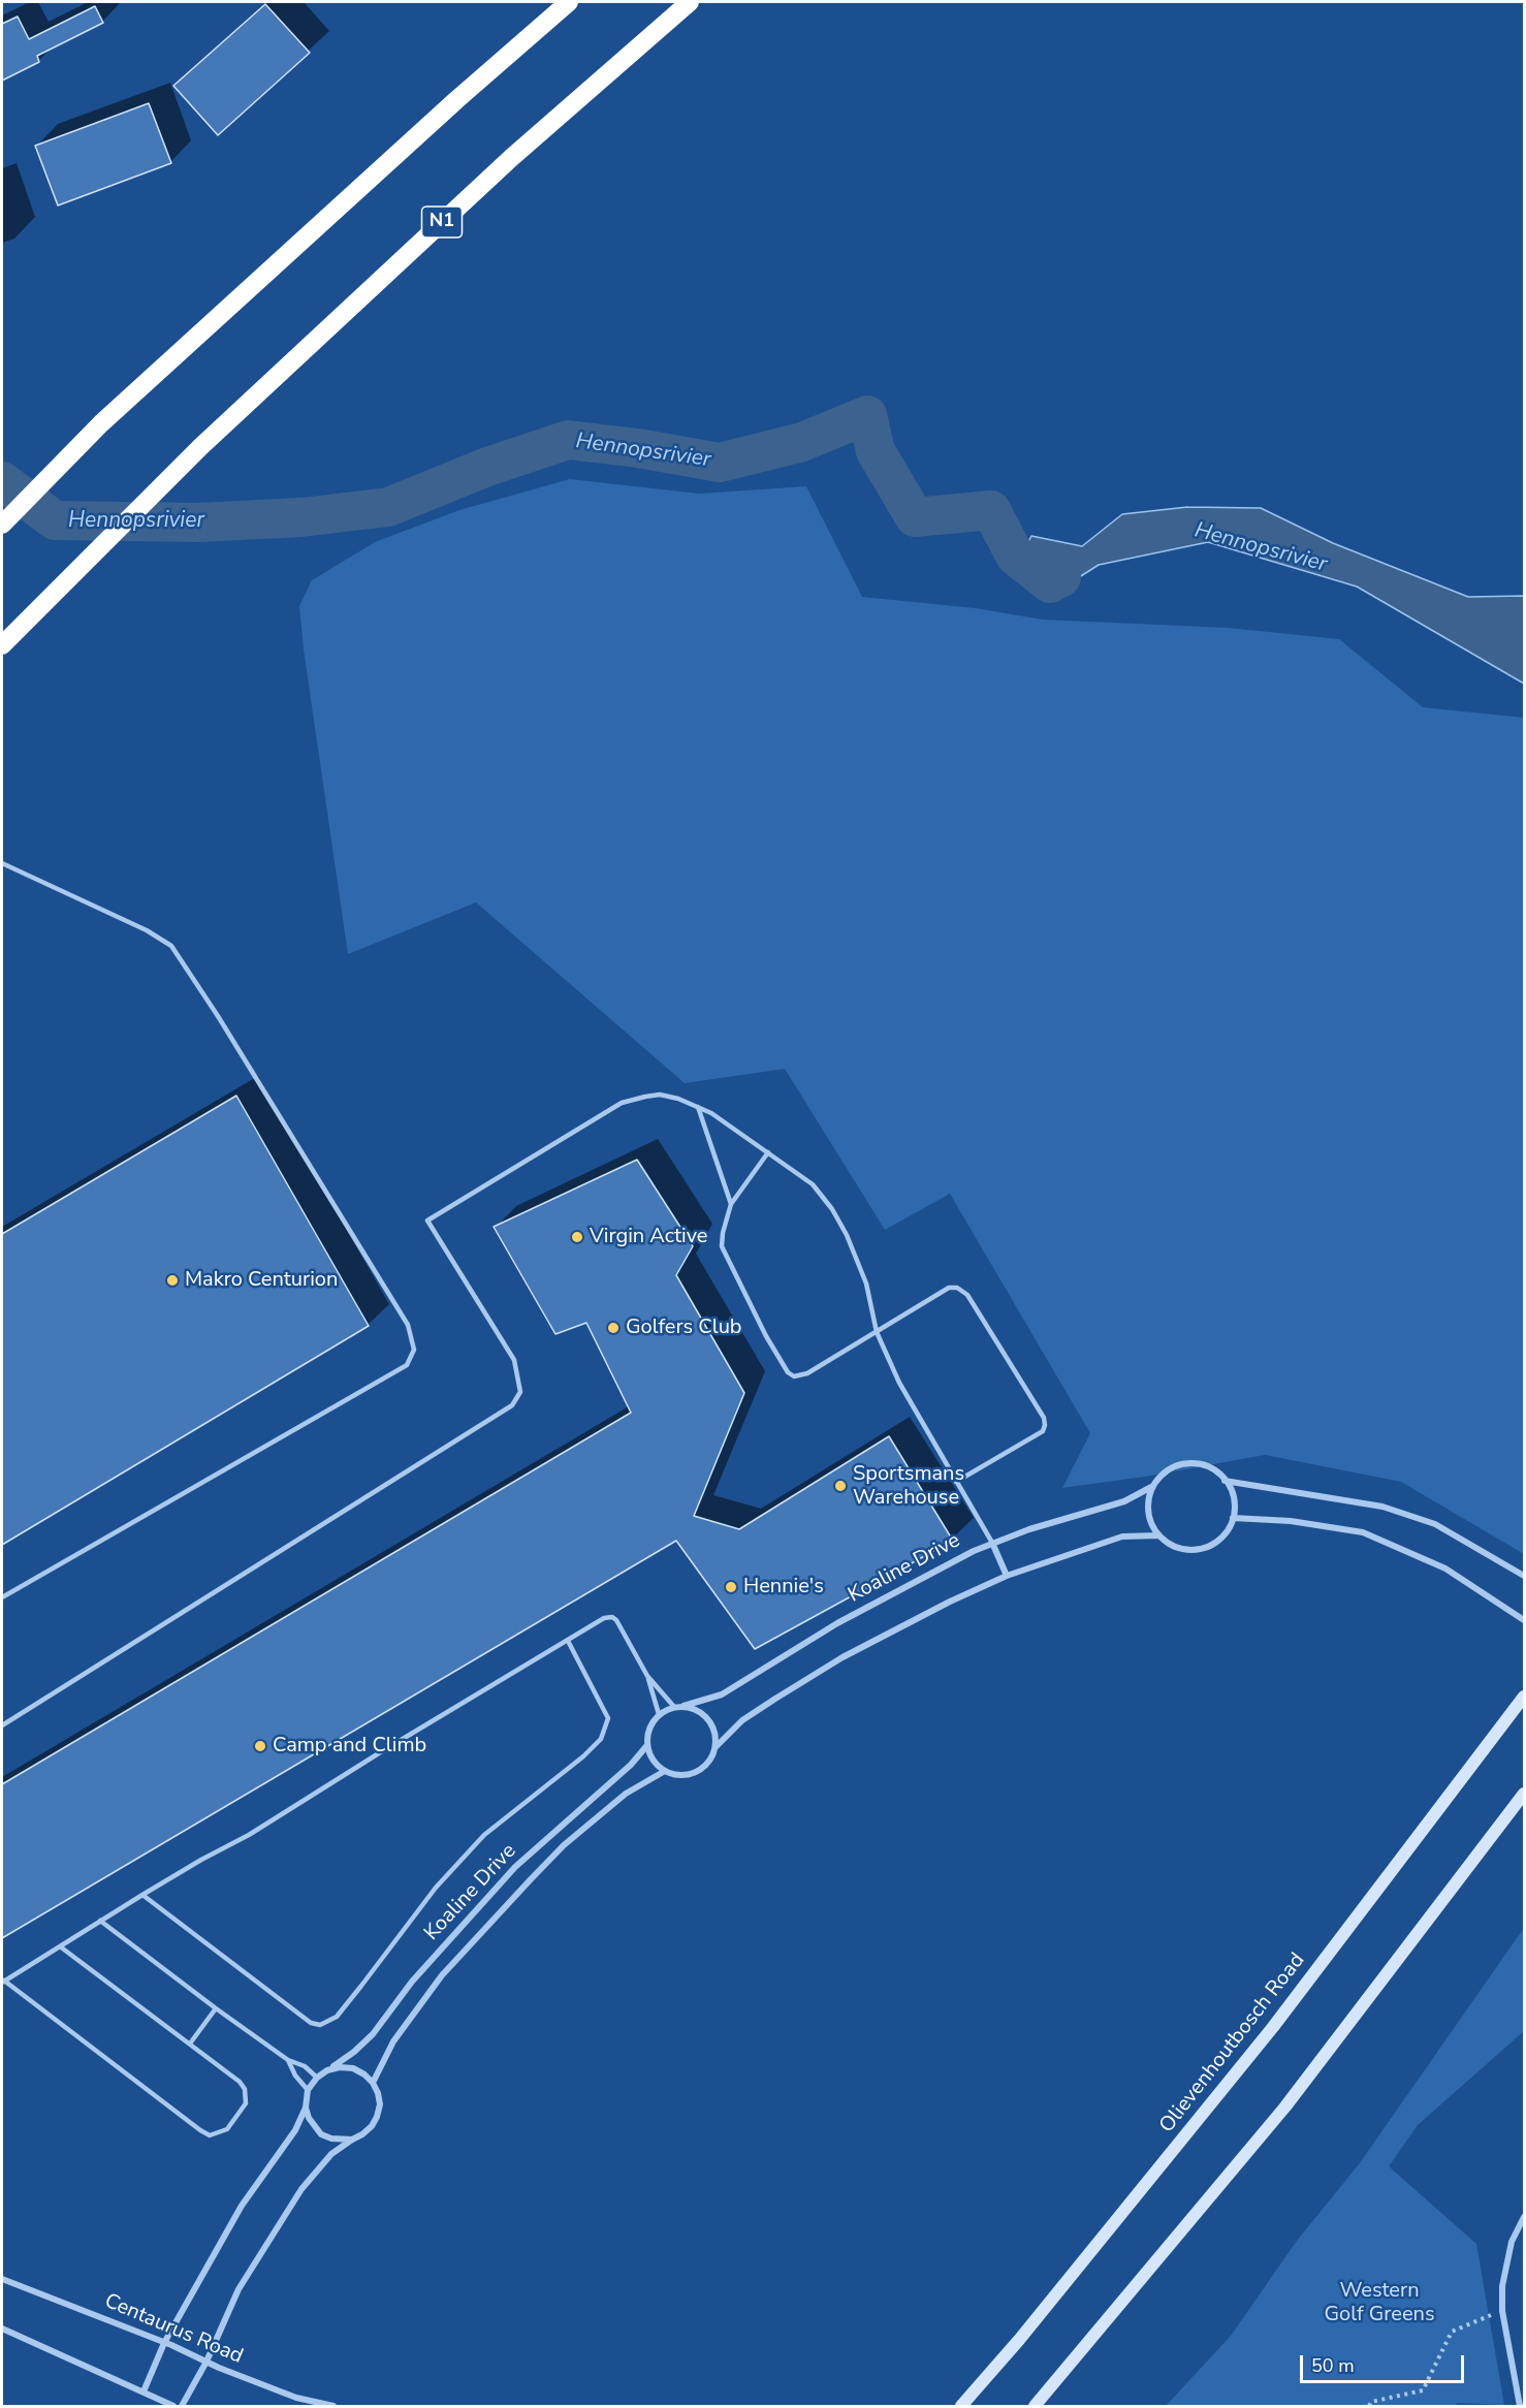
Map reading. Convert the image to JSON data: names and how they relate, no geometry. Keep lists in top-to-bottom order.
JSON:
{
  "streets": {
    "highway": ["N1"],
    "main road": ["Olievenhoutbosch Road"],
    "street": ["Koaline Drive", "Centaurus Road"]
  },
  "water": ["Hennopsrivier"],
  "parks": ["Western Golf Greens"],
  "places": [
    "Virgin Active",
    "Makro Centurion",
    "Golfers Club",
    "Sportsmans Warehouse",
    "Hennie's",
    "Camp and Climb"
  ],
  "scale_bar": "50 m"
}
